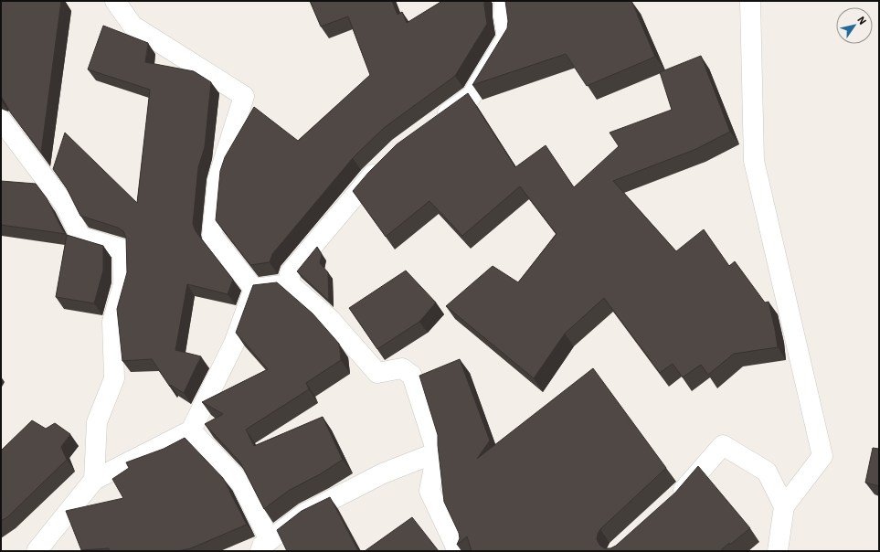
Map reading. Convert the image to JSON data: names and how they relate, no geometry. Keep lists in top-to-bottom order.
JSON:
{
  "north": "top right"
}
